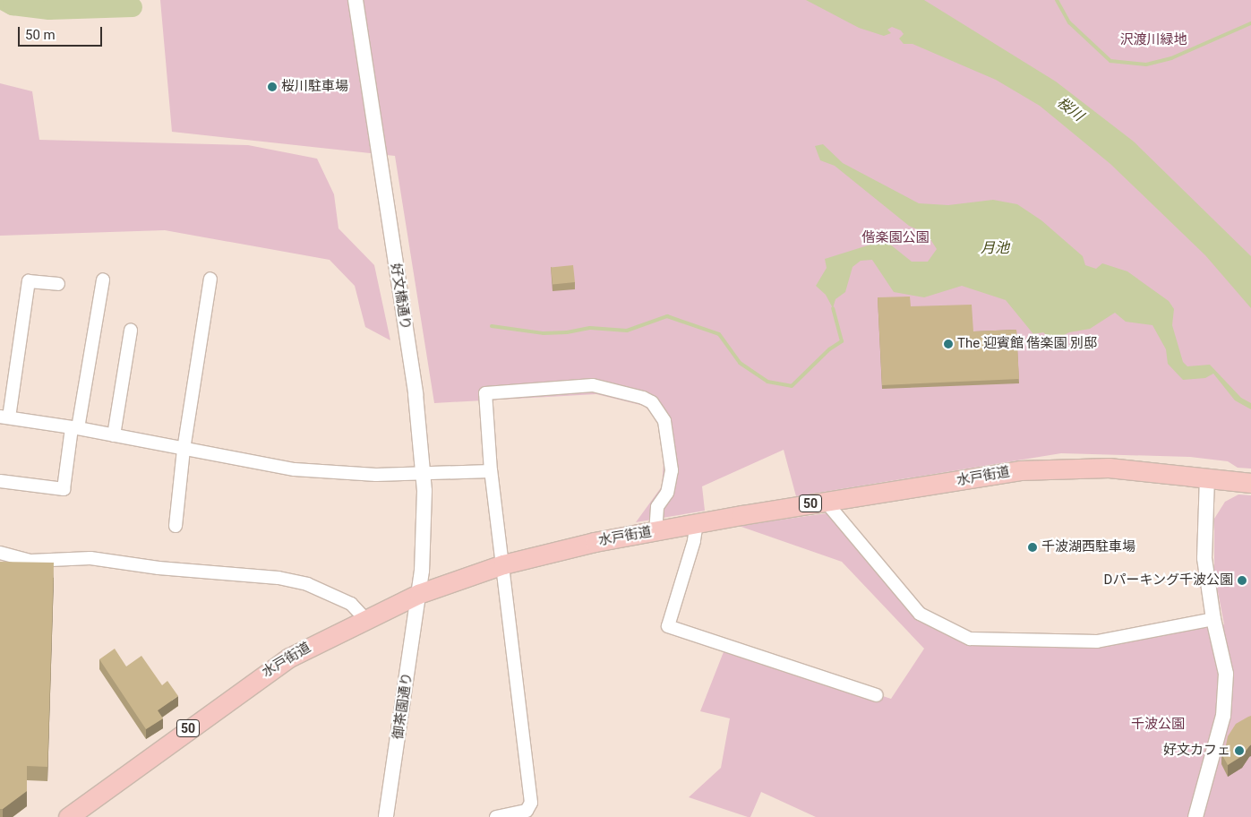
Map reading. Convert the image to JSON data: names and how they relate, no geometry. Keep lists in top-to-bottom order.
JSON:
{
  "streets": {
    "main road": ["水戸街道", "50"],
    "street": ["好文橋通り", "御茶園通り"]
  },
  "crossings": [
    ["好文橋通り", "水戸街道"],
    ["好文橋通り", "御茶園通り"],
    ["水戸街道", "御茶園通り"]
  ],
  "water": ["桜川", "月池"],
  "parks": ["沢渡川緑地", "偕楽園公園", "千波公園"],
  "places": [
    "桜川駐車場",
    "The 迎賓館 偕楽園 別邸",
    "千波湖西駐車場",
    "Dパーキング千波公園",
    "好文カフェ"
  ],
  "scale_bar": "50 m"
}
